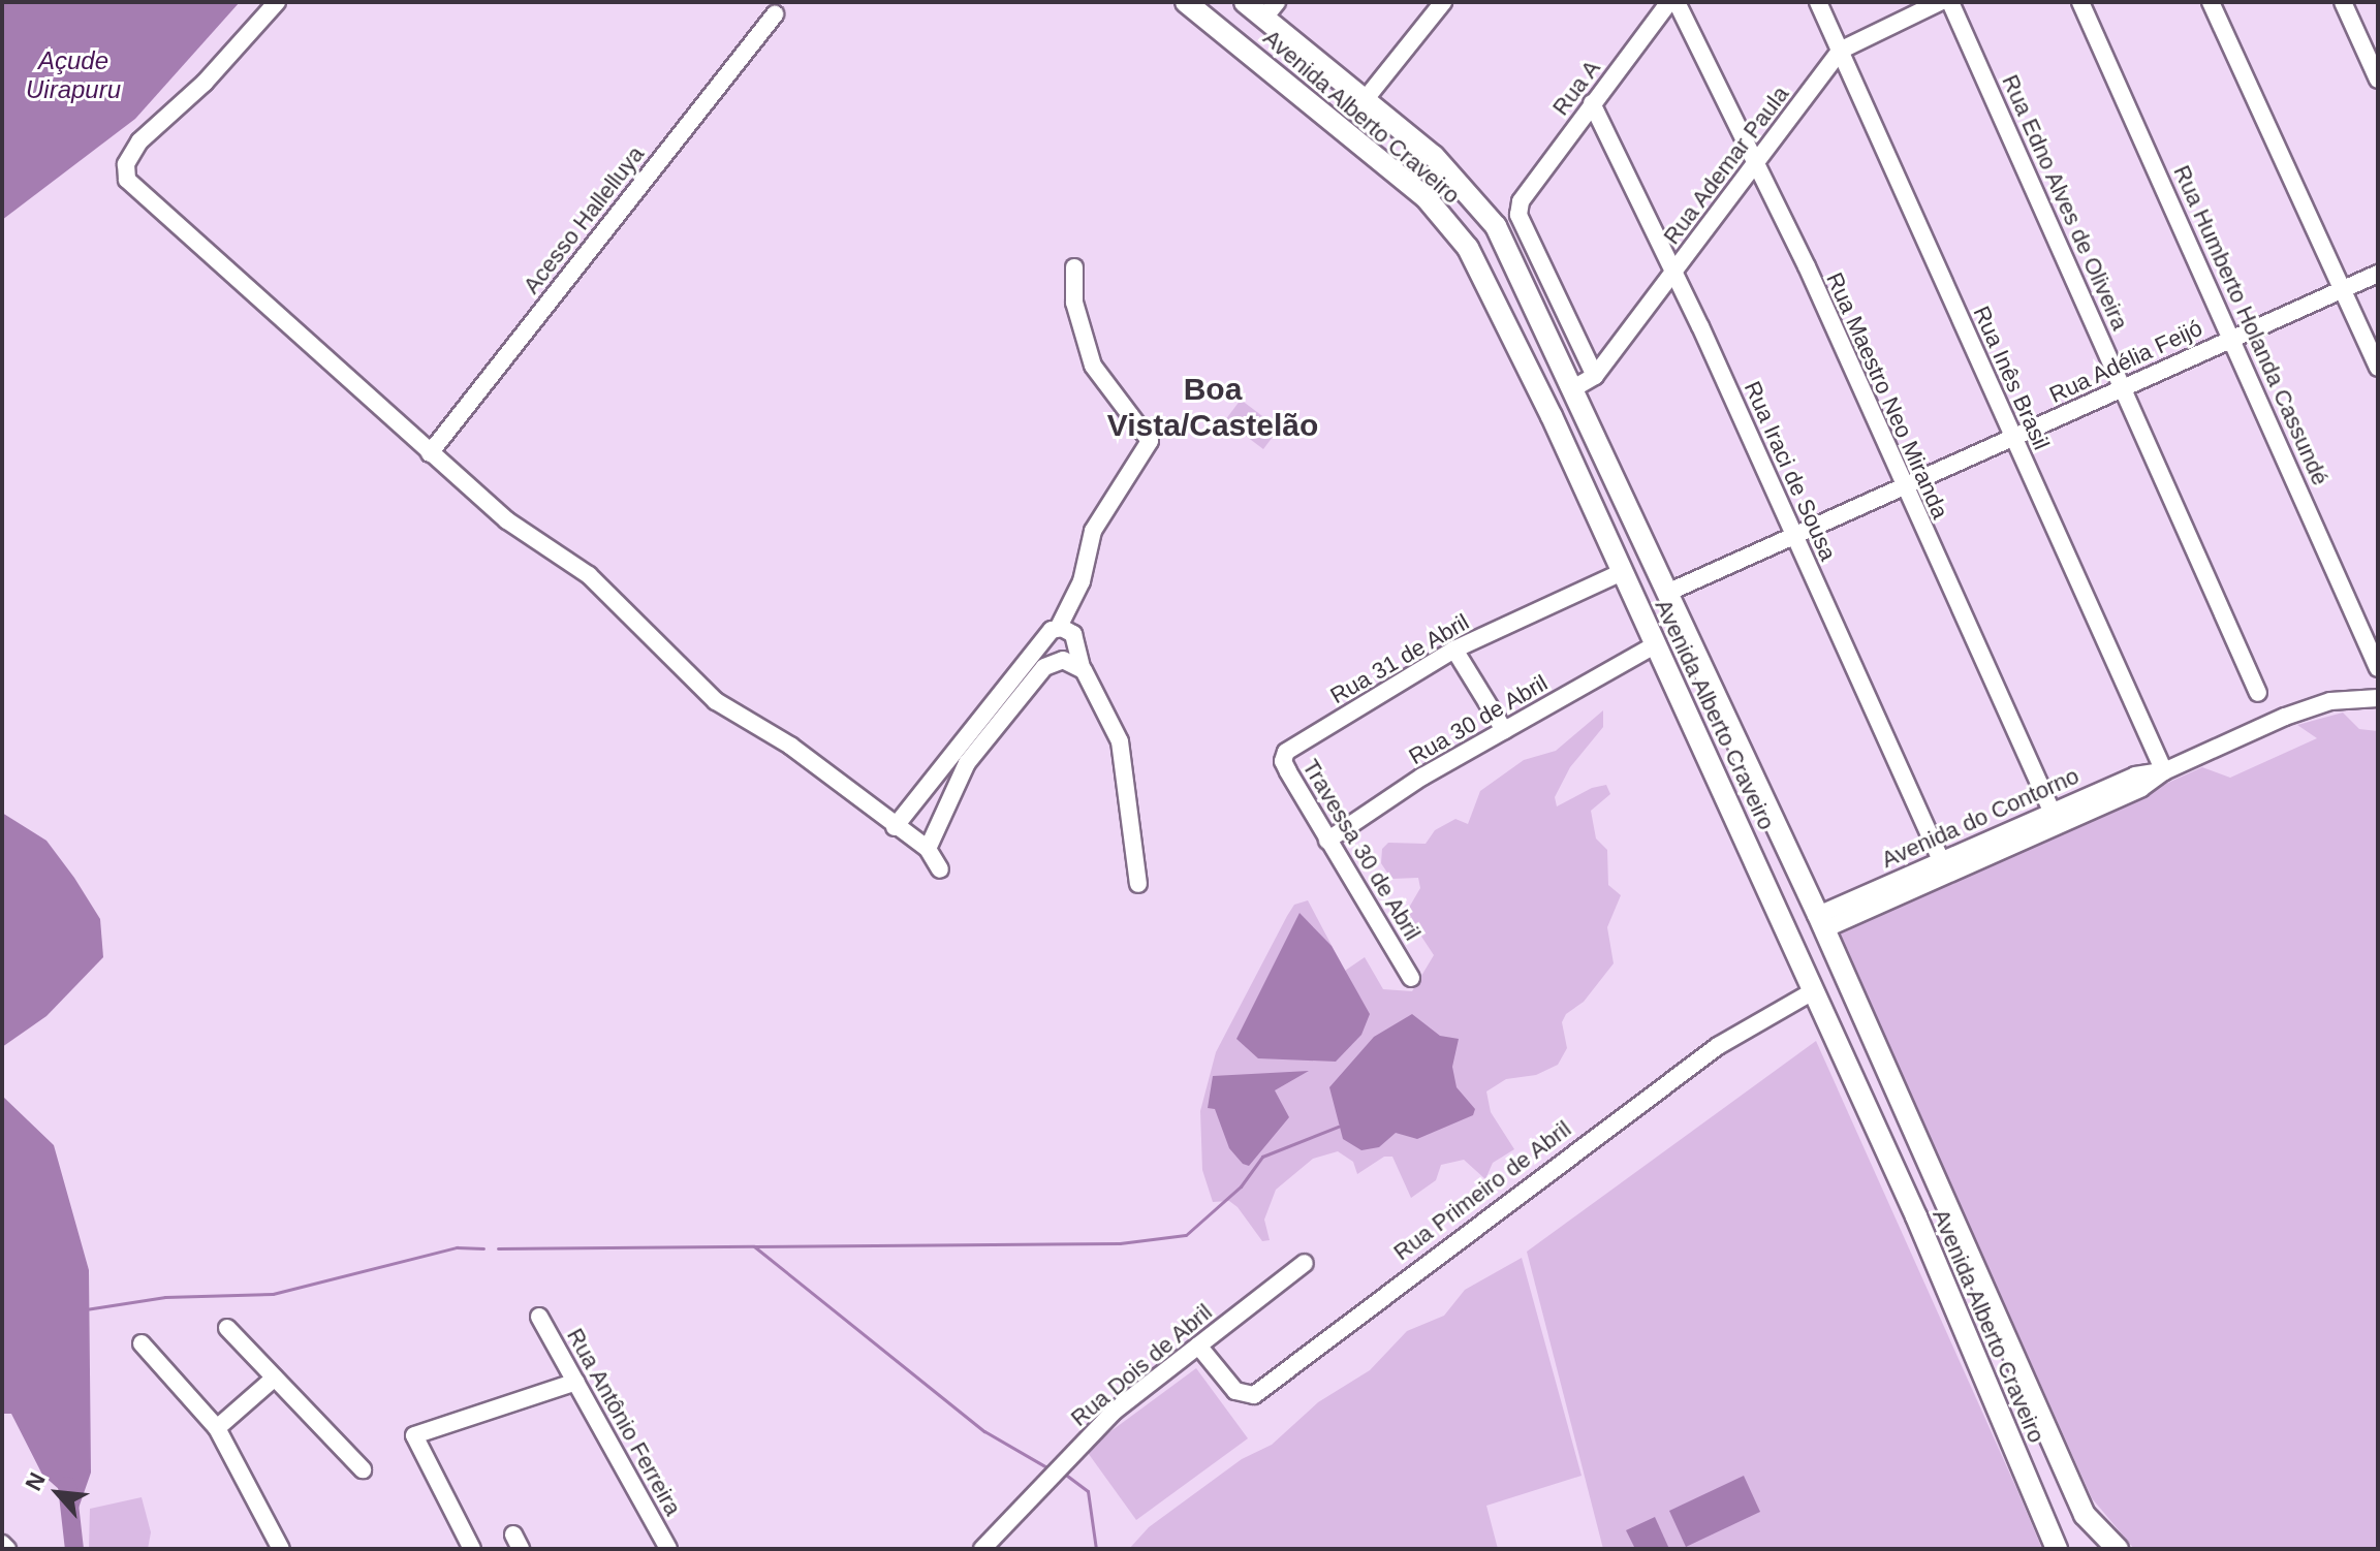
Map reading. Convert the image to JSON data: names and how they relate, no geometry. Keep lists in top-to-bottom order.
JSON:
{
  "streets": {
    "main road": ["Avenida Alberto Craveiro"],
    "street": [
      "Rua A",
      "Rua Ademar Paula",
      "Rua Edno Alves de Oliveira",
      "Acesso Hallelluya",
      "Rua Humberto Holanda Cassundé",
      "Rua Adélia Feijó",
      "Rua Inês Brasil",
      "Rua Maestro Neo Miranda",
      "Rua Iraci de Sousa",
      "Rua 31 de Abril",
      "Rua 30 de Abril",
      "Avenida do Contorno",
      "Travessa 30 de Abril",
      "Rua Primeiro de Abril",
      "Rua Dois de Abril",
      "Rua Antônio Ferreira"
    ]
  },
  "crossings": [
    ["Rua A", "Rua Ademar Paula"],
    ["Rua A", "Rua Iraci de Sousa"],
    ["Avenida Alberto Craveiro", "Rua Ademar Paula"],
    ["Avenida Alberto Craveiro", "Rua Adélia Feijó"],
    ["Avenida Alberto Craveiro", "Rua 31 de Abril"],
    ["Avenida Alberto Craveiro", "Rua 30 de Abril"],
    ["Avenida Alberto Craveiro", "Avenida do Contorno"],
    ["Avenida Alberto Craveiro", "Rua Primeiro de Abril"],
    ["Rua Ademar Paula", "Rua Inês Brasil"],
    ["Rua Ademar Paula", "Rua Maestro Neo Miranda"],
    ["Rua Ademar Paula", "Rua Iraci de Sousa"],
    ["Rua Edno Alves de Oliveira", "Rua Adélia Feijó"],
    ["Rua Humberto Holanda Cassundé", "Rua Adélia Feijó"],
    ["Rua Adélia Feijó", "Rua Inês Brasil"],
    ["Rua Adélia Feijó", "Rua Maestro Neo Miranda"],
    ["Rua Adélia Feijó", "Rua Iraci de Sousa"],
    ["Rua Inês Brasil", "Avenida do Contorno"],
    ["Rua Maestro Neo Miranda", "Avenida do Contorno"],
    ["Rua Iraci de Sousa", "Avenida do Contorno"],
    ["Rua 31 de Abril", "Travessa 30 de Abril"],
    ["Rua 30 de Abril", "Travessa 30 de Abril"],
    ["Rua Primeiro de Abril", "Rua Dois de Abril"]
  ],
  "districts": ["Boa Vista/Castelão"],
  "water": ["Açude Uirapuru"],
  "north": "top left"
}
